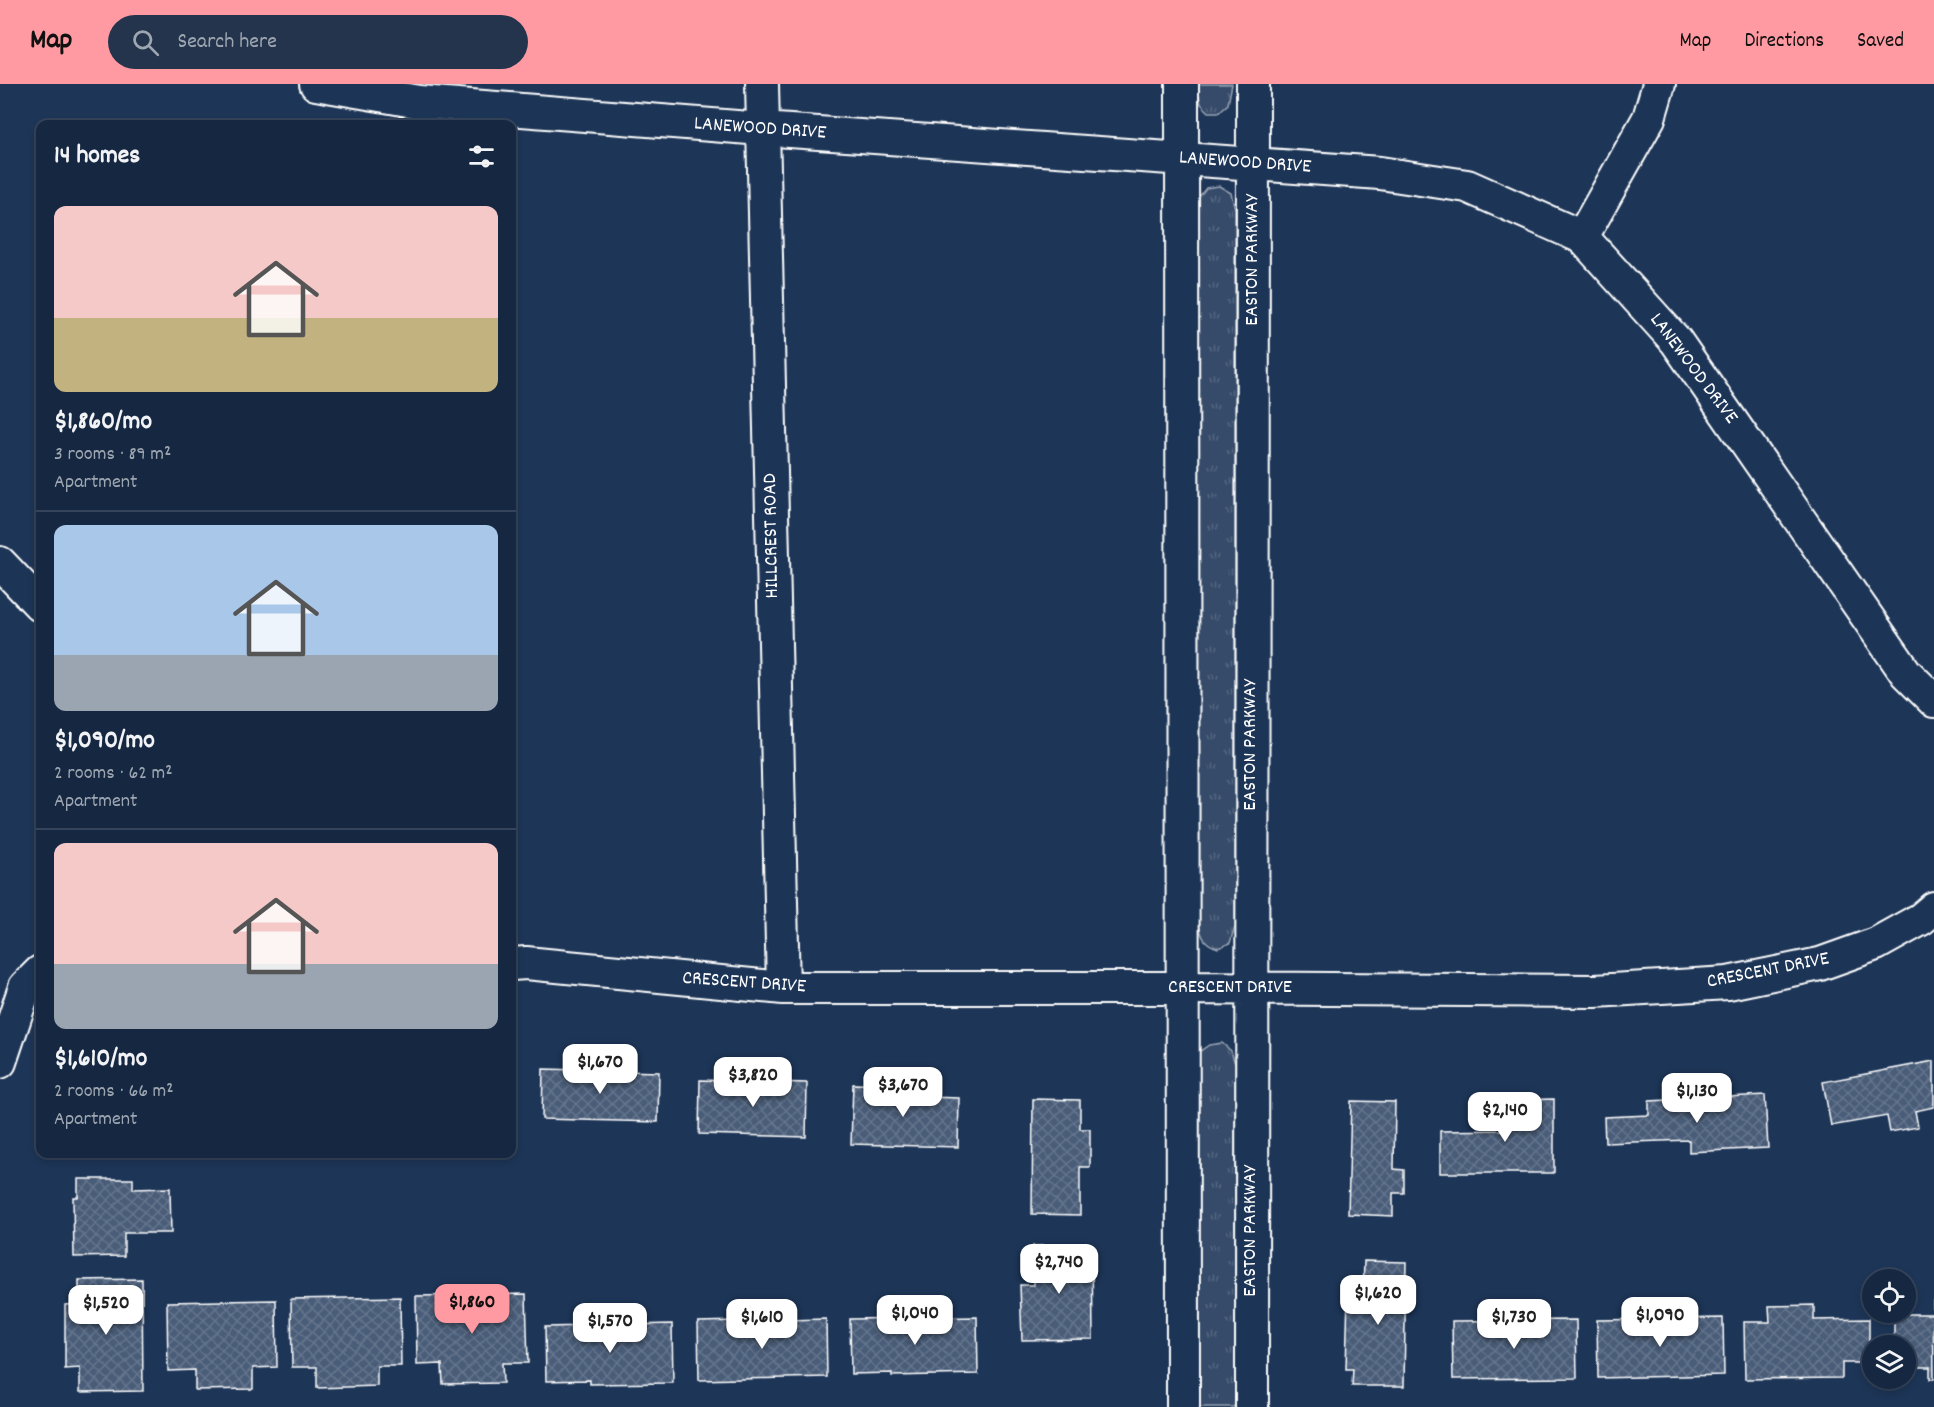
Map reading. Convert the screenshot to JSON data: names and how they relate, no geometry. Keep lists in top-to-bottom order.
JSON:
{
  "streets": {
    "street": [
      "LANEWOOD DRIVE",
      "EASTON PARKWAY",
      "HILLCREST ROAD",
      "CRESCENT DRIVE"
    ]
  },
  "crossings": [
    ["LANEWOOD DRIVE", "EASTON PARKWAY"],
    ["LANEWOOD DRIVE", "HILLCREST ROAD"],
    ["EASTON PARKWAY", "CRESCENT DRIVE"],
    ["HILLCREST ROAD", "CRESCENT DRIVE"]
  ],
  "page": {
    "header": "Map",
    "search": "Search here",
    "nav": ["Map", "Directions", "Saved"],
    "heading": "14 homes",
    "list": [
      {
        "name": "$1,860/mo",
        "note": "3 rooms · 89 m² · Apartment"
      },
      {
        "name": "$1,090/mo",
        "note": "2 rooms · 62 m² · Apartment"
      },
      {
        "name": "$1,610/mo",
        "note": "2 rooms · 66 m² · Apartment"
      }
    ],
    "price": [
      "$1,670",
      "$3,820",
      "$3,670",
      "$1,130",
      "$2,140",
      "$2,740",
      "$1,620",
      "$1,860",
      "$1,520",
      "$1,040",
      "$1,090",
      "$1,610",
      "$1,730",
      "$1,570"
    ]
  }
}
